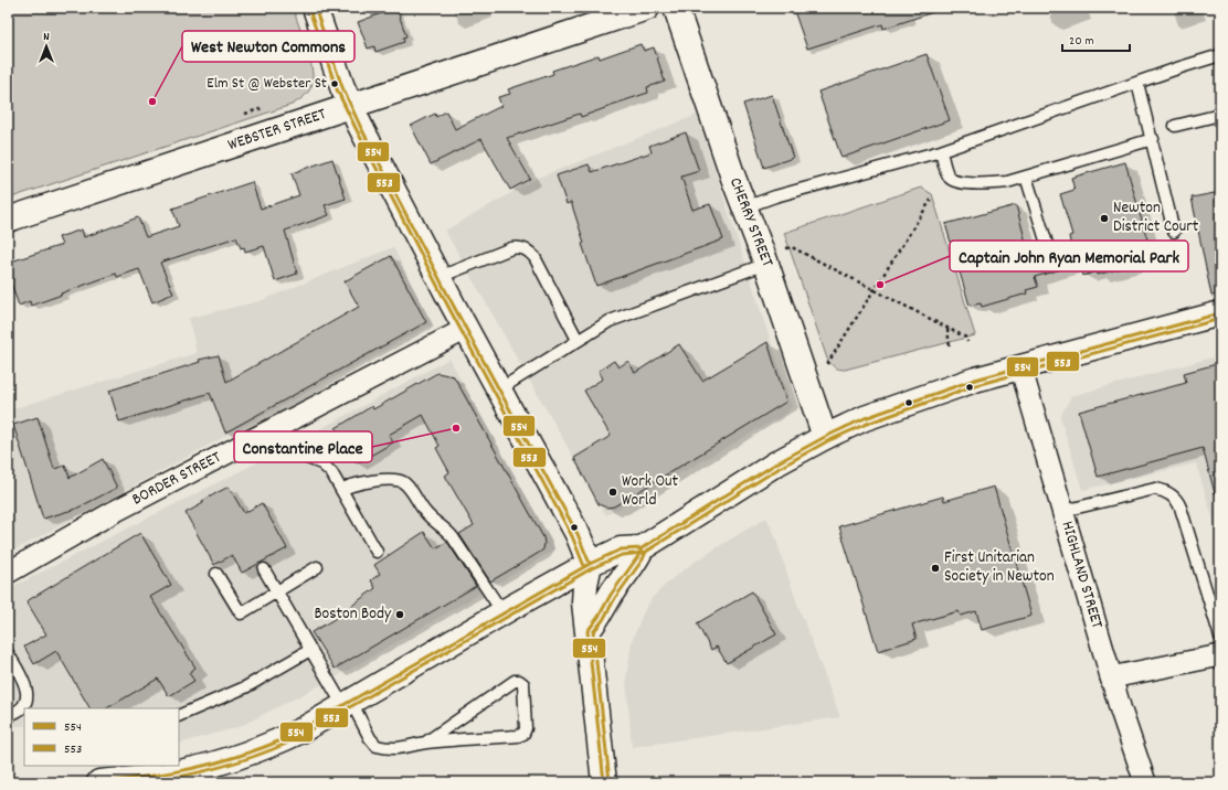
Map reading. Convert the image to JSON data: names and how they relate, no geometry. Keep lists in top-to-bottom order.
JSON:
{
  "streets": {
    "street": [
      "WEBSTER STREET",
      "CHERRY STREET",
      "BORDER STREET",
      "HIGHLAND STREET"
    ]
  },
  "places": [
    "Elm St @ Webster St",
    "West Newton Commons",
    "Newton District Court",
    "Captain John Ryan Memorial Park",
    "Constantine Place",
    "Work Out World",
    "First Unitarian Society in Newton",
    "Boston Body"
  ],
  "lines": ["transit line 554", "transit line 553"],
  "legend": ["554", "553"],
  "scale_bar": "20 m",
  "north": "top"
}
